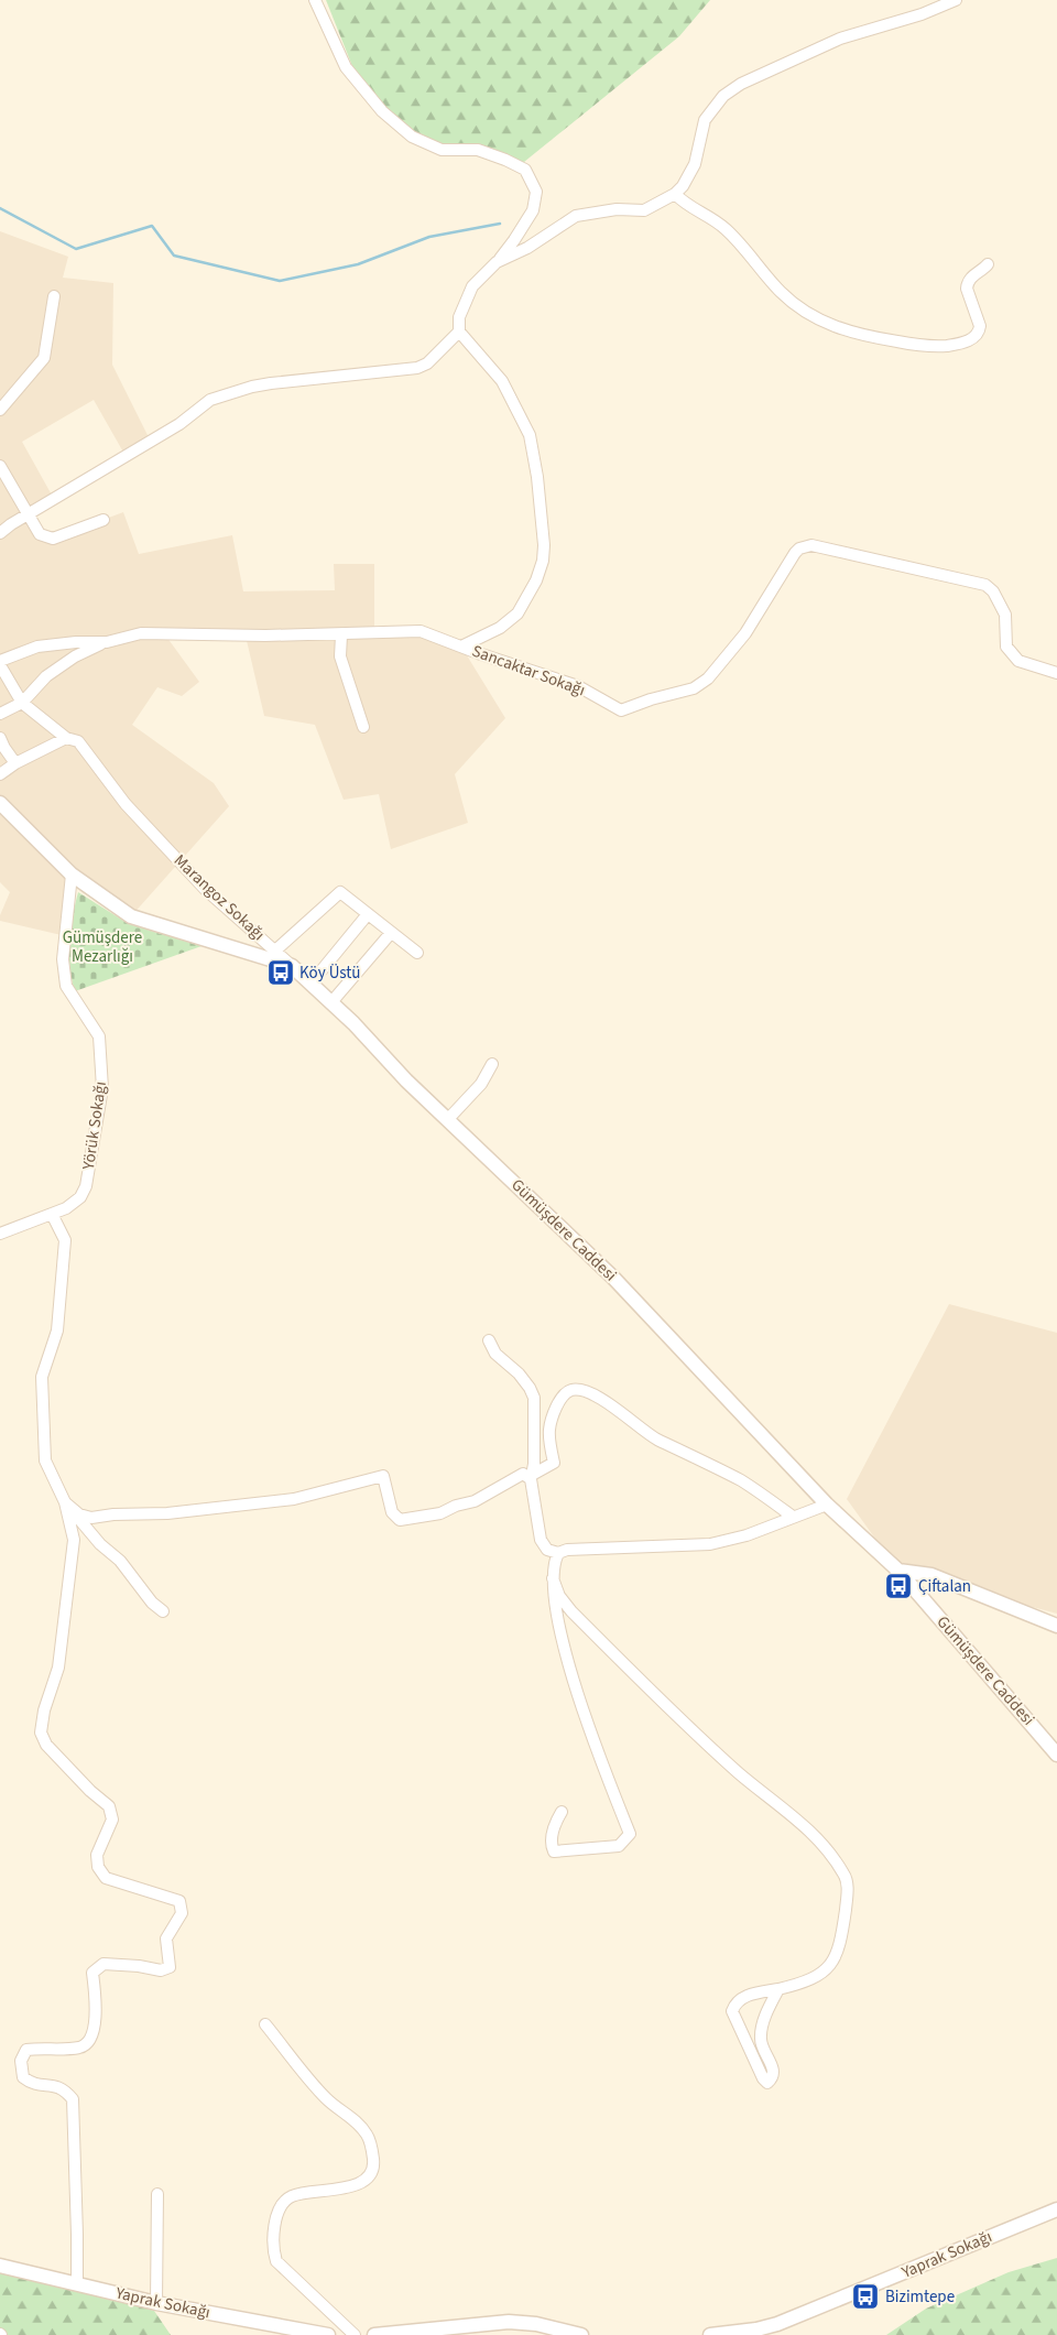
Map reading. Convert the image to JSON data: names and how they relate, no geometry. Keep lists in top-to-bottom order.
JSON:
{
  "streets": {
    "street": [
      "Sancaktar Sokağı",
      "Marangoz Sokağı",
      "Yörük Sokağı",
      "Gümüşdere Caddesi",
      "Yaprak Sokağı"
    ]
  },
  "crossings": [
    ["Marangoz Sokağı", "Gümüşdere Caddesi"],
    ["Yörük Sokağı", "Gümüşdere Caddesi"]
  ],
  "parks": ["Gümüşdere Mezarlığı"],
  "places": {
    "bus stop": ["Köy Üstü", "Çiftalan", "Bizimtepe"]
  }
}
